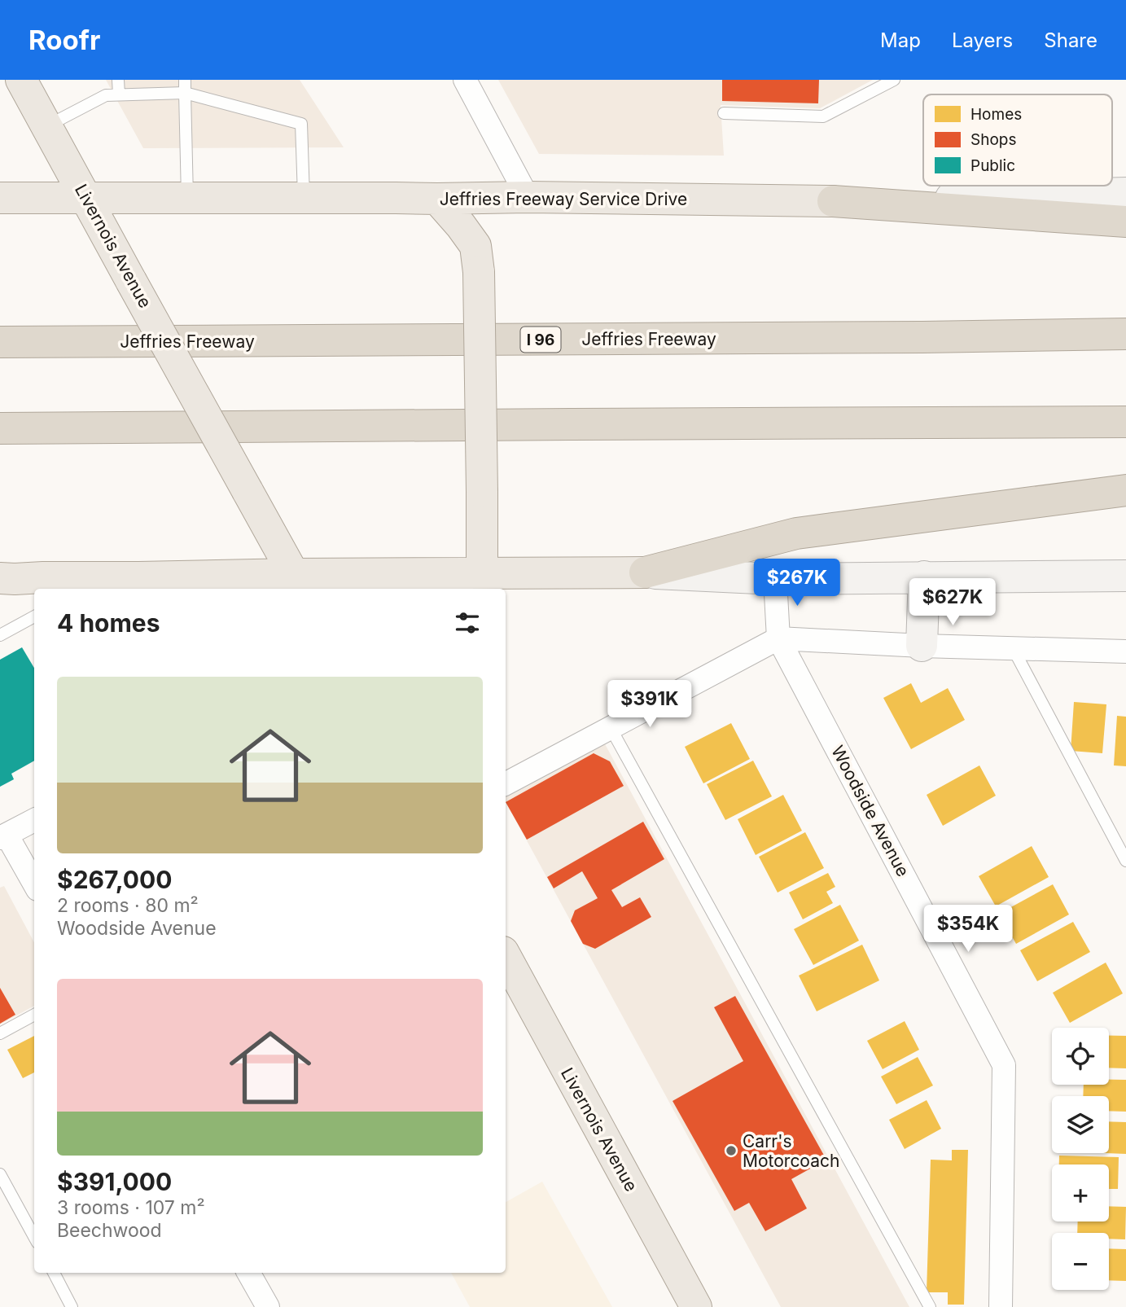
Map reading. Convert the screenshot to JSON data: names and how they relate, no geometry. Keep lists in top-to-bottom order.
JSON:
{
  "streets": {
    "highway": ["Jeffries Freeway", "I 96"],
    "main road": ["Jeffries Freeway Service Drive", "Livernois Avenue"],
    "street": ["Woodside Avenue"]
  },
  "crossings": [
    ["Jeffries Freeway Service Drive", "Livernois Avenue"]
  ],
  "places": ["Carr's Motorcoach"],
  "legend": ["Homes", "Shops", "Public"],
  "page": {
    "header": "Roofr",
    "nav": ["Map", "Layers", "Share"],
    "price": [
      "$267K",
      "$627K",
      "$391K",
      "$354K"
    ],
    "heading": "4 homes",
    "list": [
      {
        "name": "$267,000",
        "note": "2 rooms · 80 m² · Woodside Avenue"
      },
      {
        "name": "$391,000",
        "note": "3 rooms · 107 m² · Beechwood"
      }
    ],
    "map_buttons": ["+", "−"]
  }
}
